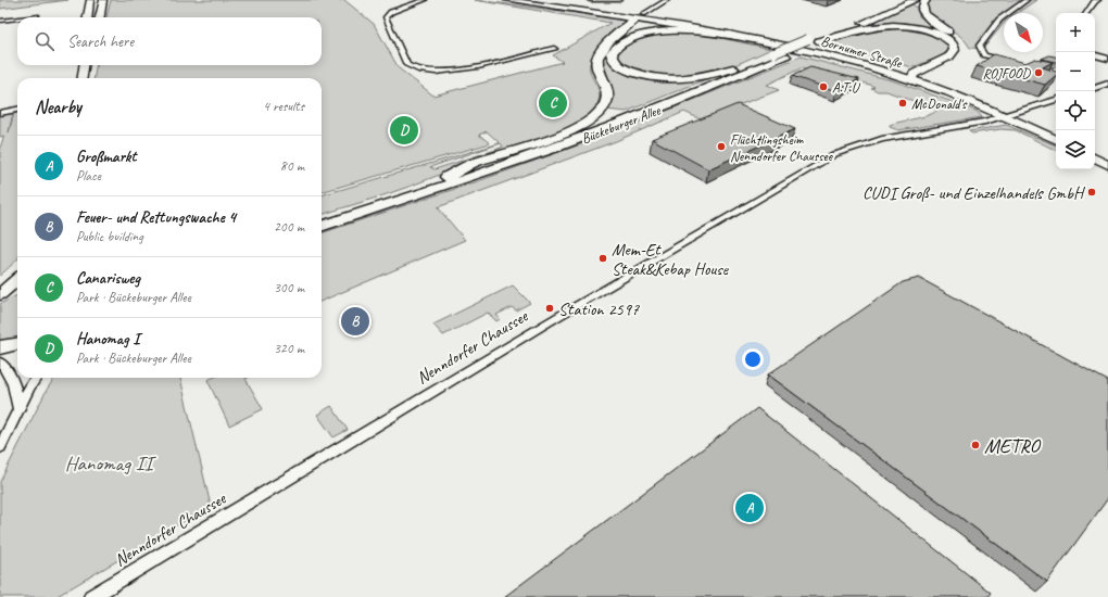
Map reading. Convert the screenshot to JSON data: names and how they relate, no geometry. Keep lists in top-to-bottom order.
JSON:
{
  "streets": {
    "highway": ["Bückeburger Allee"],
    "main road": ["Bornumer Straße"],
    "street": ["Nenndorfer Chaussee"]
  },
  "crossings": [
    ["Bornumer Straße", "Nenndorfer Chaussee"]
  ],
  "parks": ["Hanomag II"],
  "places": [
    "ROJFOOD",
    "A.T.U",
    "McDonald's",
    "Flüchtlingsheim Nenndorfer Chaussee",
    "CUDI Groß- und Einzelhandels GmbH",
    "Mem-Et Steak&Kebap House",
    "Station 2597",
    "METRO"
  ],
  "north": "bottom right",
  "page": {
    "map_buttons": ["+", "−"],
    "search": "Search here",
    "heading": ["Nearby", "4 results"],
    "pins": [
      "C",
      "D",
      "B",
      "A"
    ],
    "list": [
      {
        "mark": "A",
        "name": "Großmarkt",
        "note": "Place",
        "value": "80 m"
      },
      {
        "mark": "B",
        "name": "Feuer- und Rettungswache 4",
        "note": "Public building",
        "value": "200 m"
      },
      {
        "mark": "C",
        "name": "Canarisweg",
        "note": "Park · Bückeburger Allee",
        "value": "300 m"
      },
      {
        "mark": "D",
        "name": "Hanomag I",
        "note": "Park · Bückeburger Allee",
        "value": "320 m"
      }
    ]
  }
}
